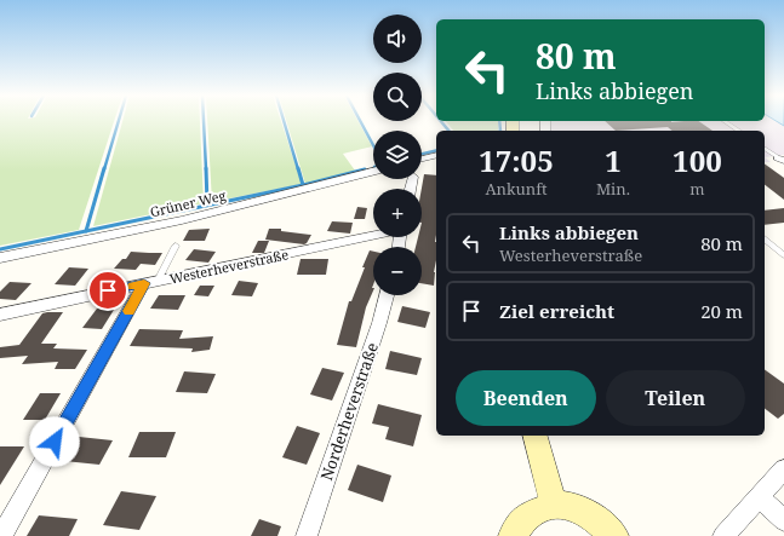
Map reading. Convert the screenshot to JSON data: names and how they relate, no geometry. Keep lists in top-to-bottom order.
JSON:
{
  "streets": {
    "street": ["Grüner Weg", "Westerheverstraße", "Norderheverstraße"]
  },
  "page": {
    "map_buttons": ["+", "−"],
    "turn": ["80 m", "Links abbiegen"],
    "eta": [
      "17:05",
      "Ankunft",
      "1",
      "Min.",
      "100",
      "m"
    ],
    "list": [
      {
        "name": "Links abbiegen",
        "note": "Westerheverstraße",
        "value": "80 m"
      },
      {
        "name": "Ziel erreicht",
        "value": "20 m"
      }
    ],
    "buttons": ["Beenden", "Teilen"]
  }
}
